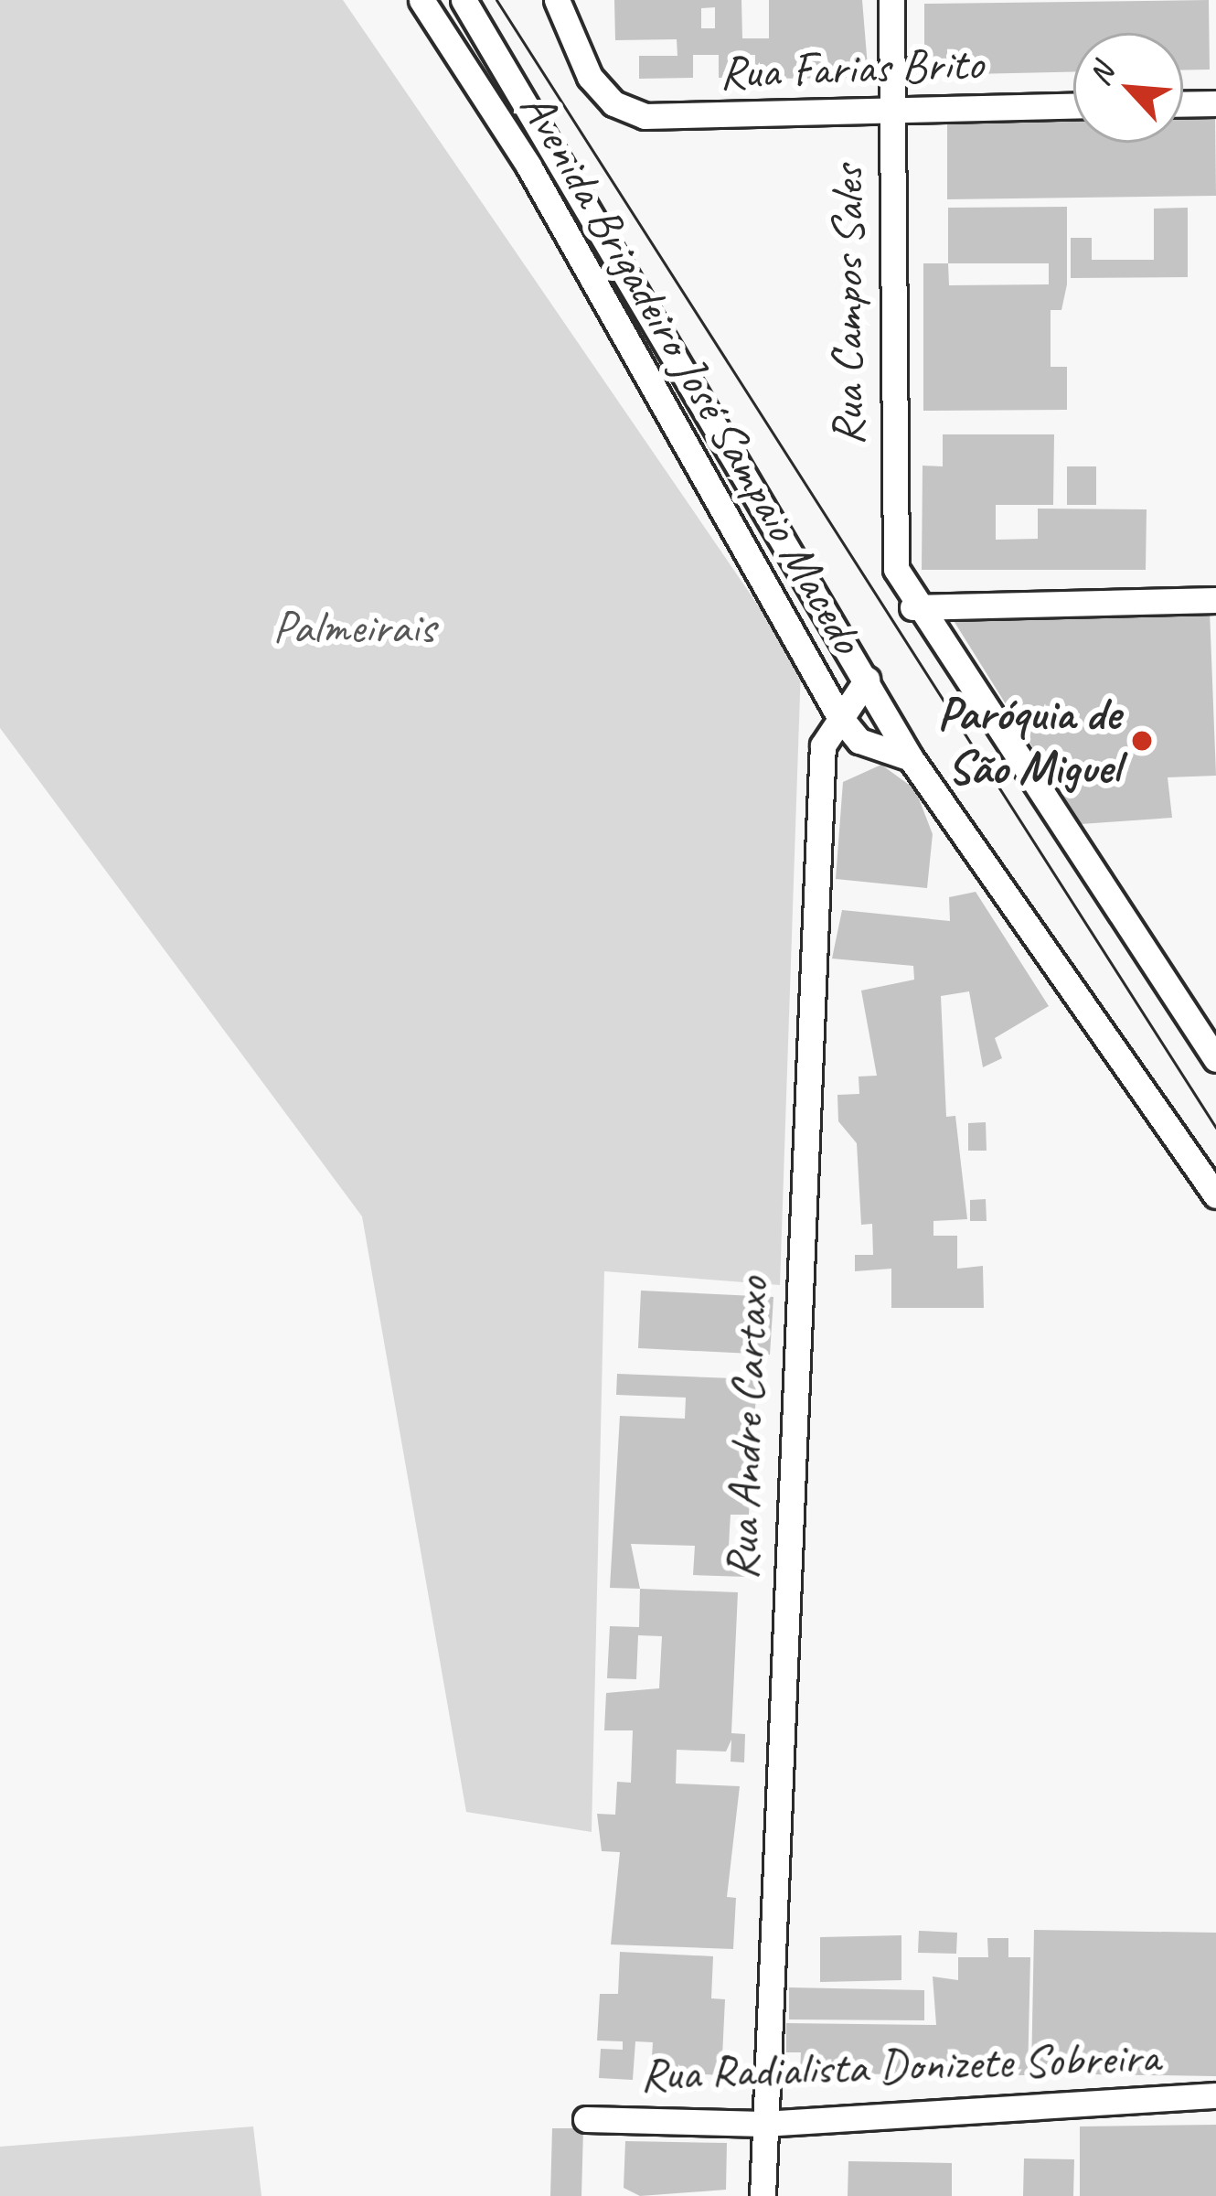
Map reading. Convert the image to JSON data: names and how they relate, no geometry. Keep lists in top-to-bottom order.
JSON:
{
  "streets": {
    "street": [
      "Rua Farias Brito",
      "Rua Campos Sales",
      "Avenida Brigadeiro José Sampaio Macedo",
      "Rua Andre Cartaxo",
      "Rua Radialista Donizete Sobreira"
    ]
  },
  "crossings": [
    ["Rua Farias Brito", "Rua Campos Sales"],
    ["Rua Campos Sales", "Avenida Brigadeiro José Sampaio Macedo"],
    ["Avenida Brigadeiro José Sampaio Macedo", "Rua Andre Cartaxo"],
    ["Rua Andre Cartaxo", "Rua Radialista Donizete Sobreira"]
  ],
  "parks": ["Palmeirais"],
  "places": ["Paróquia de São Miguel"],
  "north": "top left"
}
